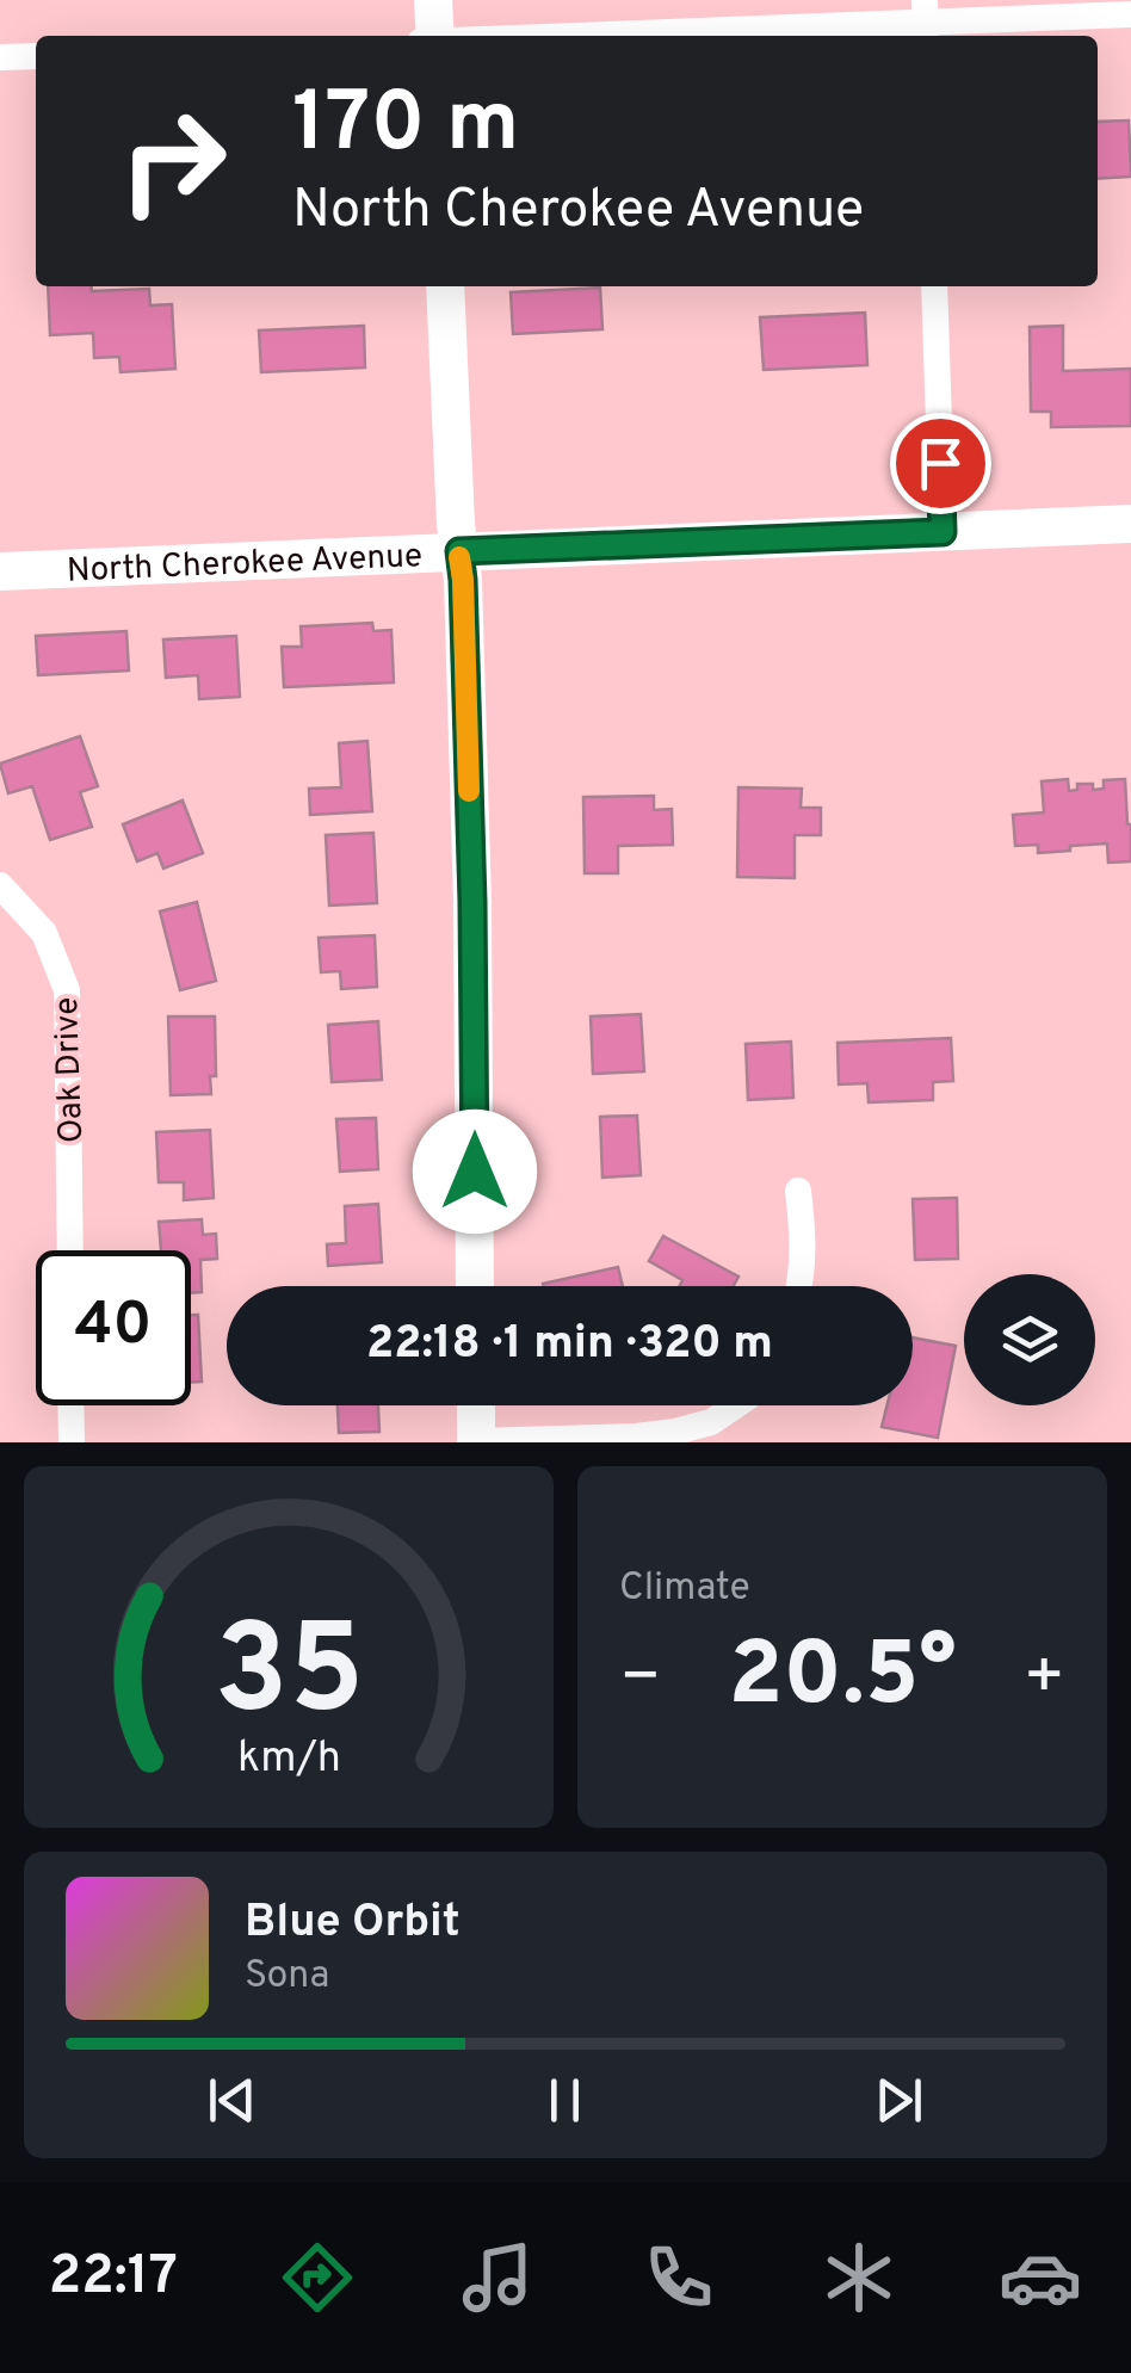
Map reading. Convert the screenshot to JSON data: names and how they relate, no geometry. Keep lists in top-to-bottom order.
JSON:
{
  "streets": {
    "street": ["North Cherokee Avenue", "Oak Drive"]
  },
  "page": {
    "turn": ["170 m", "North Cherokee Avenue"],
    "limit": "40",
    "trip": "22:18 · 1 min · 320 m",
    "tile": "Climate",
    "heat": ["−", "20.5°", "+"],
    "song": ["Blue Orbit", "Sona"],
    "tabs": "22:17",
    "gauge": ["35", "km/h"]
  }
}
